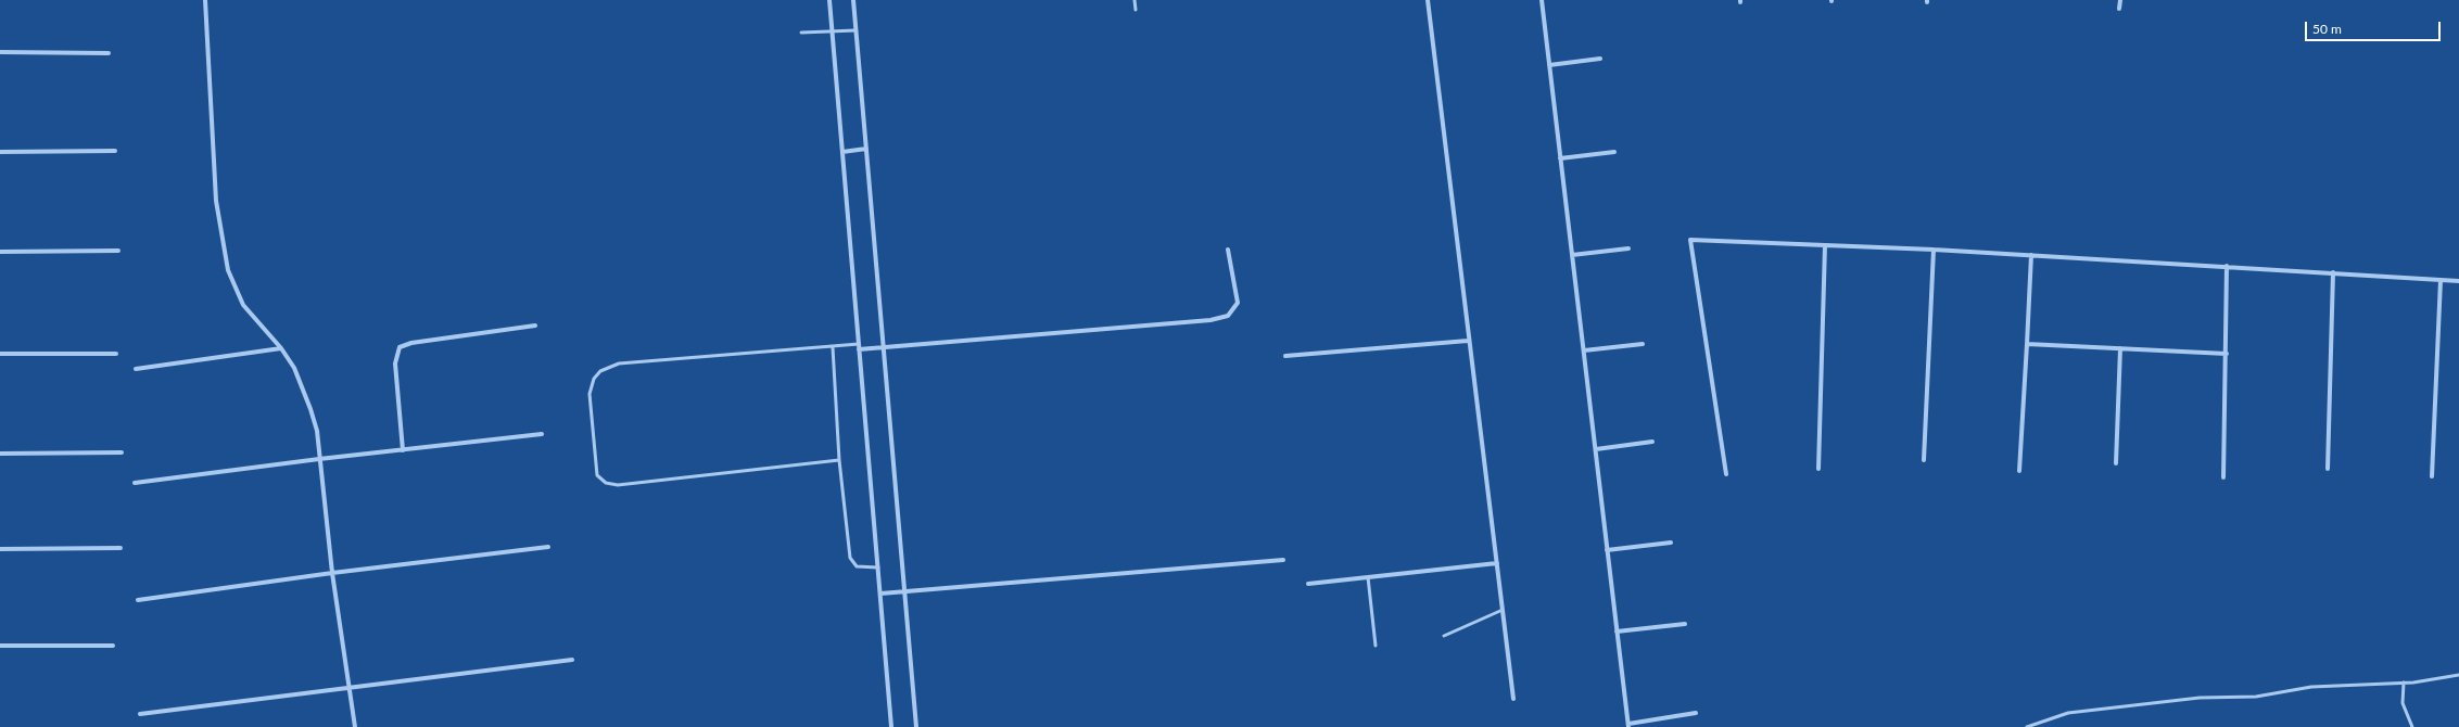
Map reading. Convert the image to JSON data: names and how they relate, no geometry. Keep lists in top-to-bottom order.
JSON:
{
  "scale_bar": "50 m"
}
